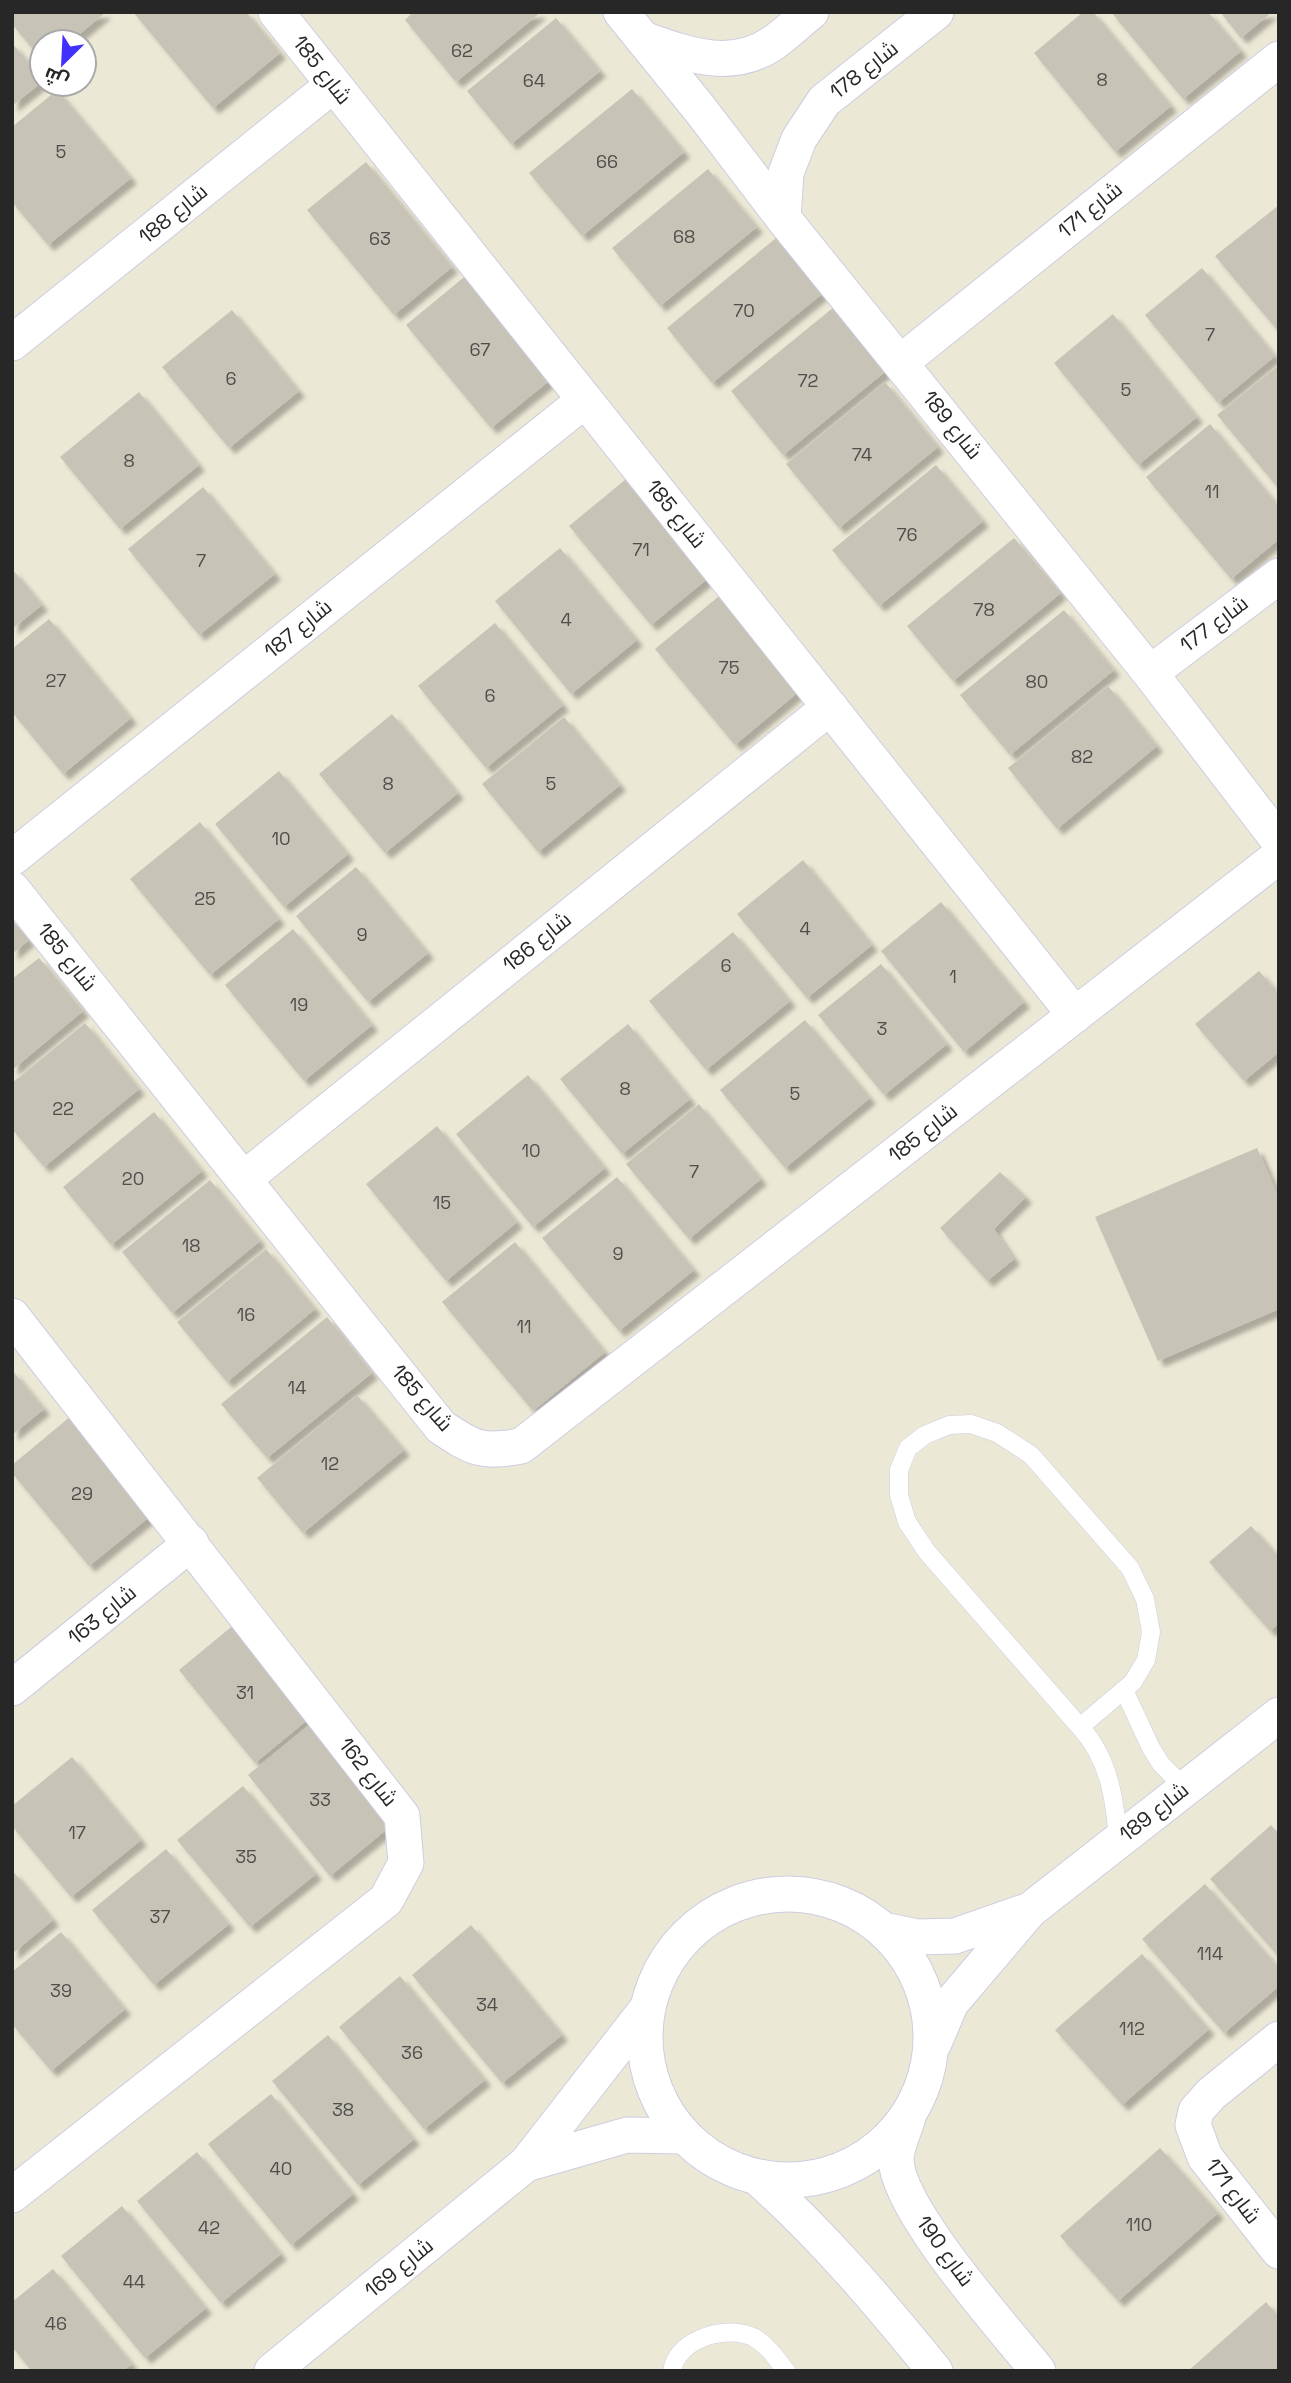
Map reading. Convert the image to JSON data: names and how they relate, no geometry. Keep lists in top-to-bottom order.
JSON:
{
  "streets": {
    "street": [
      "شارع 185",
      "شارع 178",
      "شارع 171",
      "شارع 188",
      "شارع 189",
      "شارع 177",
      "شارع 187",
      "شارع 186",
      "شارع 163",
      "شارع 162",
      "شارع 190",
      "شارع 169"
    ]
  },
  "crossings": [
    ["شارع 185", "شارع 188"],
    ["شارع 185", "شارع 187"],
    ["شارع 185", "شارع 186"],
    ["شارع 178", "شارع 189"],
    ["شارع 171", "شارع 189"],
    ["شارع 189", "شارع 177"],
    ["شارع 163", "شارع 162"]
  ],
  "house_numbers": [
    "62",
    "8",
    "64",
    "5",
    "66",
    "68",
    "63",
    "70",
    "7",
    "67",
    "6",
    "72",
    "5",
    "74",
    "8",
    "11",
    "76",
    "71",
    "7",
    "78",
    "4",
    "75",
    "27",
    "80",
    "6",
    "82",
    "8",
    "5",
    "10",
    "25",
    "4",
    "9",
    "6",
    "1",
    "19",
    "3",
    "8",
    "5",
    "22",
    "10",
    "7",
    "20",
    "15",
    "18",
    "9",
    "16",
    "11",
    "14",
    "12",
    "29",
    "31",
    "33",
    "17",
    "35",
    "37",
    "114",
    "39",
    "34",
    "112",
    "36",
    "38",
    "40",
    "110",
    "42",
    "44",
    "46"
  ],
  "north": "bottom left"
}
